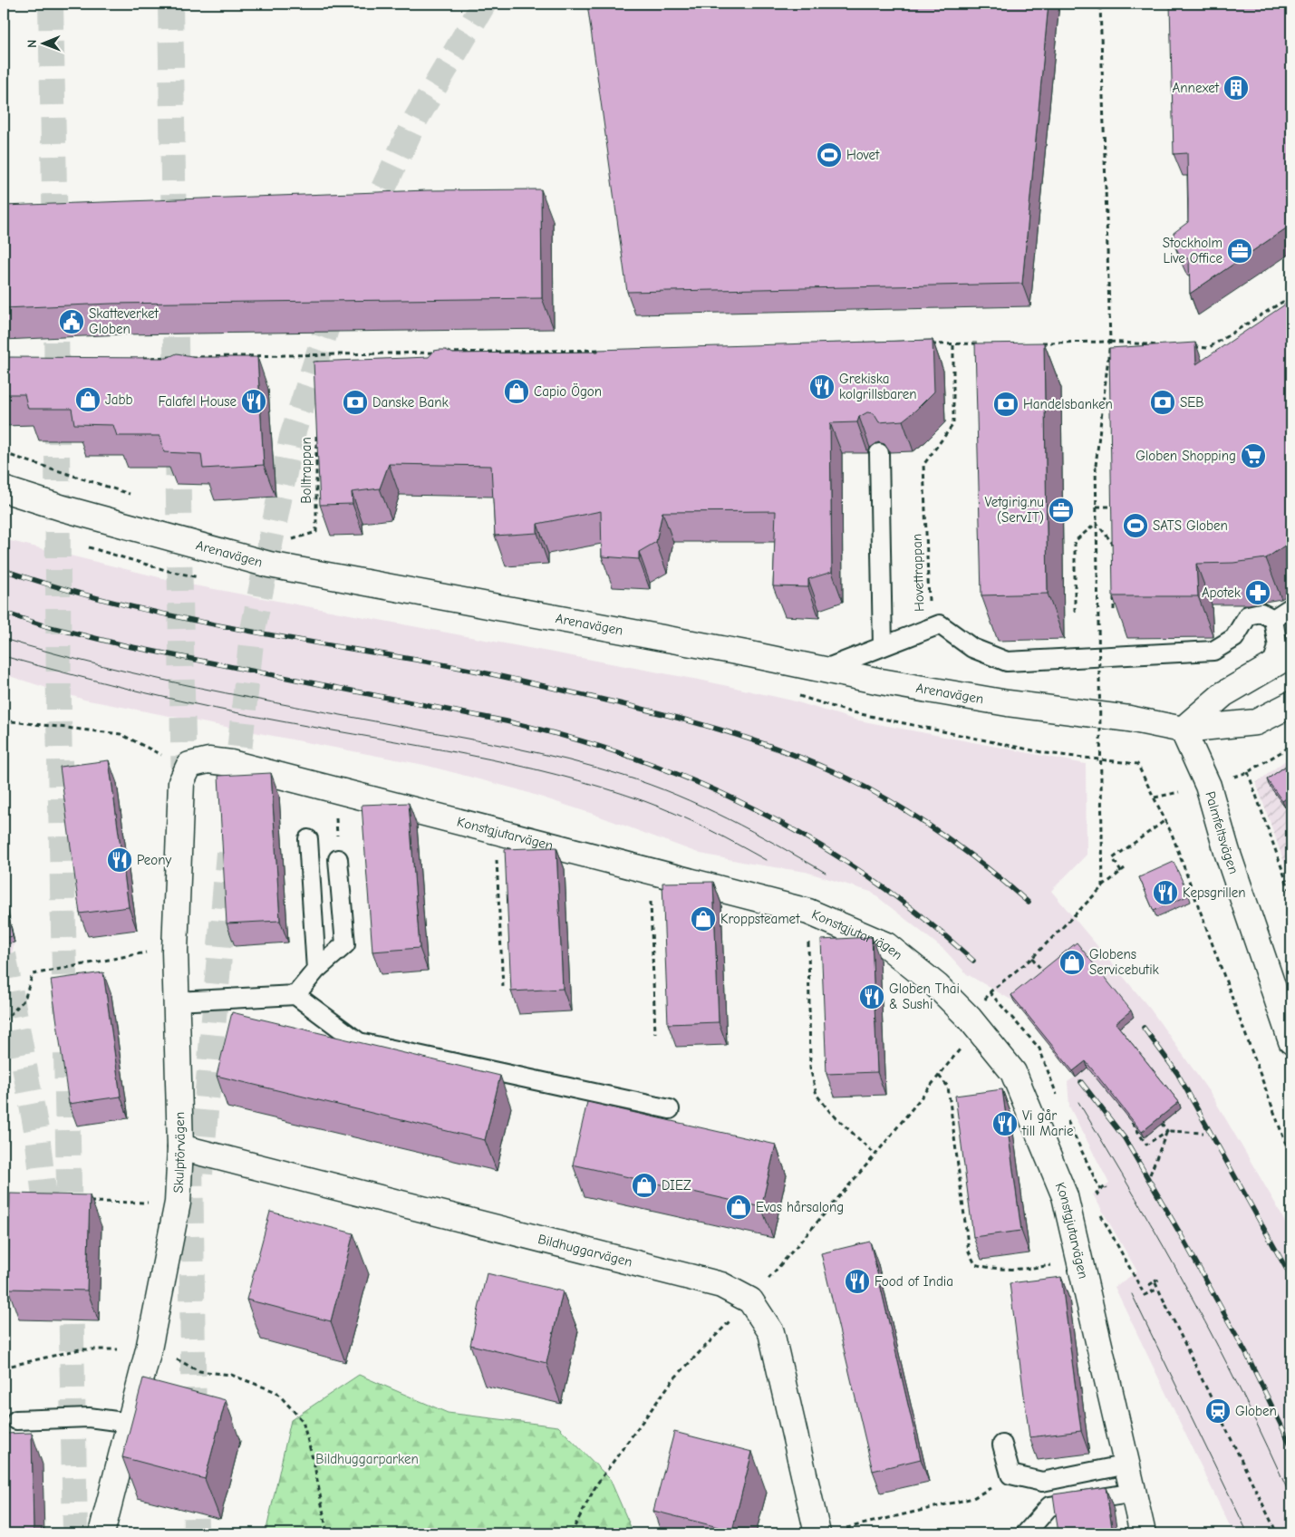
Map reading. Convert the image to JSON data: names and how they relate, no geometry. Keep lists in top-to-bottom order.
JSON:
{
  "streets": {
    "street": [
      "Arenavägen",
      "Palmfeltsvägen",
      "Konstgjutarvägen",
      "Skulptörvägen",
      "Bildhuggarvägen"
    ],
    "path": ["Bolltrappan", "Hovettrappan"]
  },
  "crossings": [
    ["Arenavägen", "Palmfeltsvägen"],
    ["Konstgjutarvägen", "Skulptörvägen"],
    ["Skulptörvägen", "Bildhuggarvägen"]
  ],
  "parks": ["Bildhuggarparken"],
  "places": {
    "building": ["Annexet"],
    "sports": ["Hovet", "SATS Globen"],
    "office": ["Stockholm Live Office", "Vetgirig.nu (ServIT)"],
    "public building": ["Skatteverket Globen"],
    "restaurant": [
      "Grekiska kolgrillsbaren",
      "Falafel House",
      "Peony",
      "Kepsgrillen",
      "Globen Thai & Sushi",
      "Vi går till Marie",
      "Food of India"
    ],
    "shop": [
      "Capio Ögon",
      "Jabb",
      "Kroppsteamet",
      "Globens Servicebutik",
      "DIEZ",
      "Evas hårsalong"
    ],
    "bank": ["Danske Bank", "SEB", "Handelsbanken"],
    "supermarket": ["Globen Shopping"],
    "pharmacy": ["Apotek"],
    "station": ["Globen"]
  },
  "north": "left"
}
